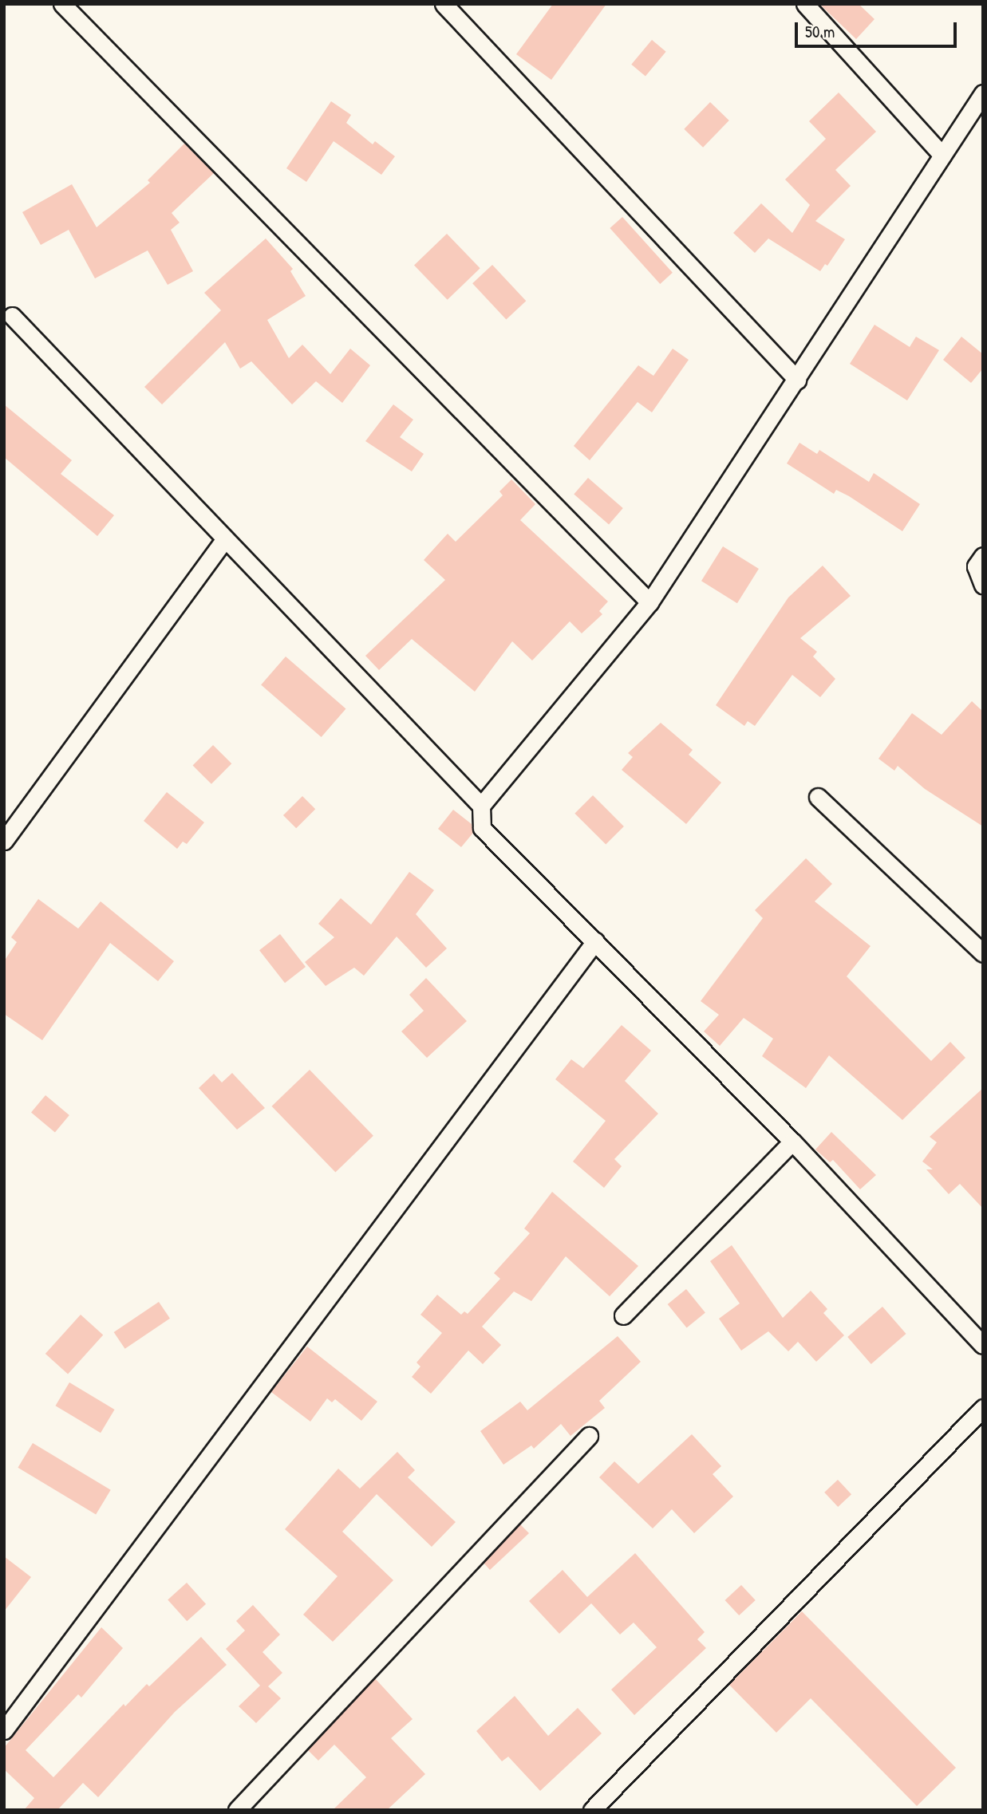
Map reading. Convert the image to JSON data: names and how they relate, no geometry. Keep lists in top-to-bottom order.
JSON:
{
  "scale_bar": "50 m"
}
